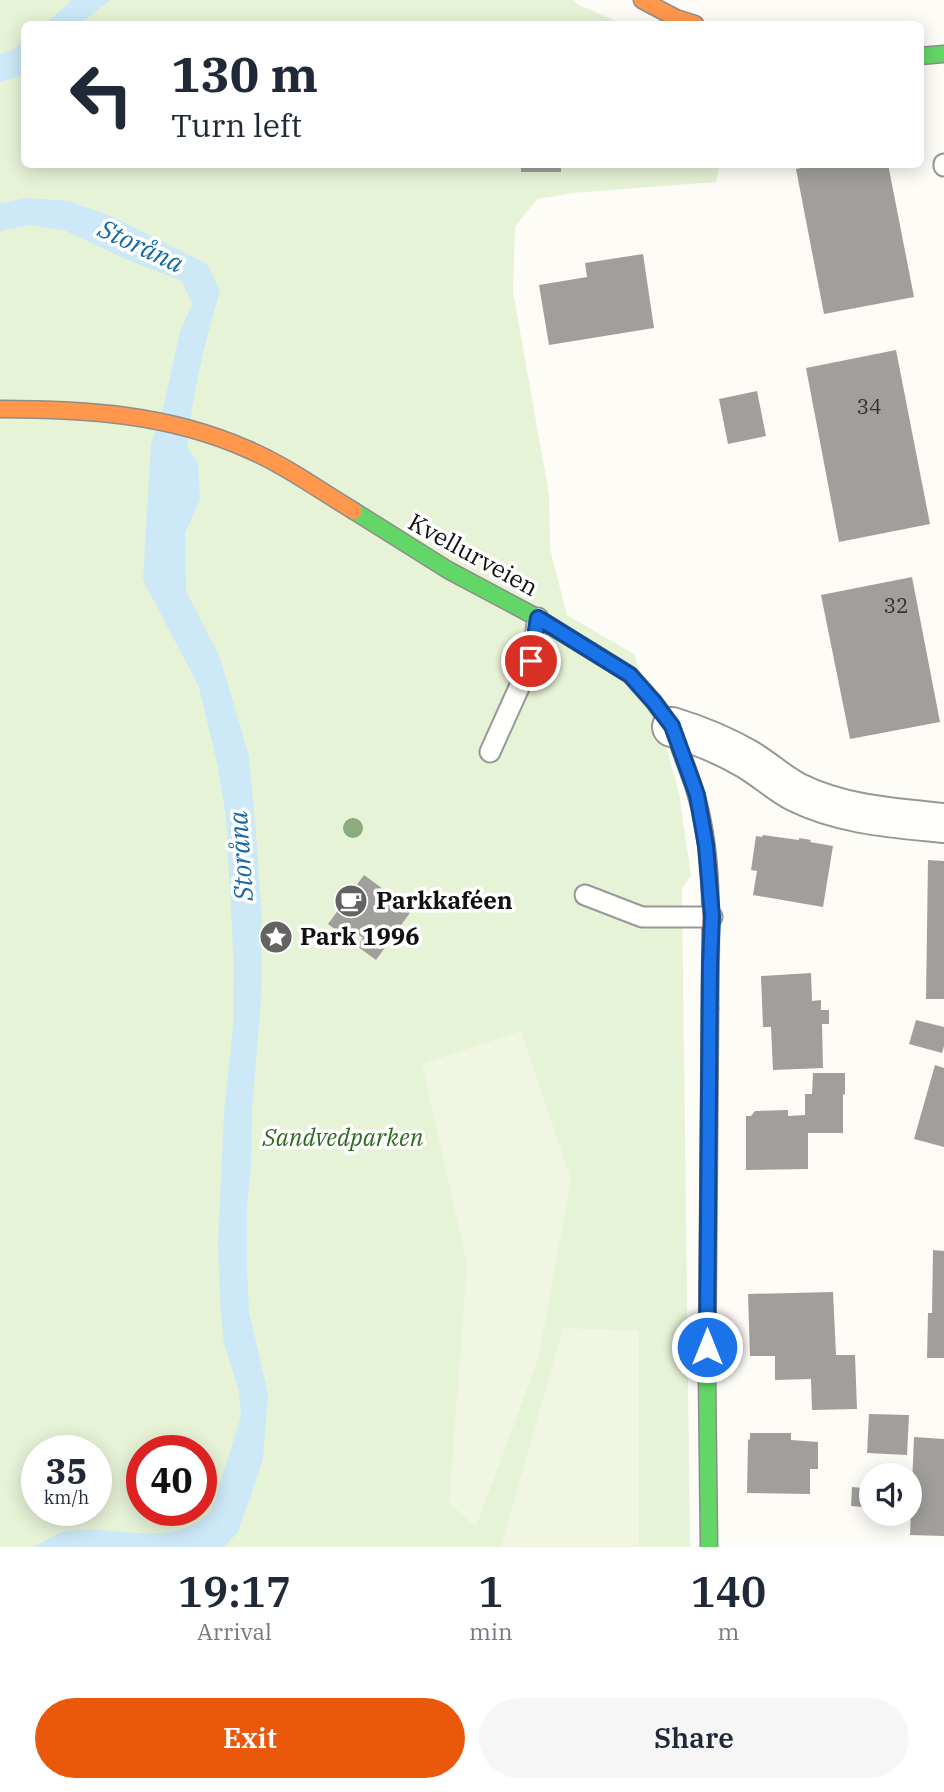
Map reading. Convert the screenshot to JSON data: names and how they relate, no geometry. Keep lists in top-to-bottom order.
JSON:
{
  "streets": {
    "street": ["Kvellurveien"]
  },
  "water": ["Storåna"],
  "parks": ["Sandvedparken"],
  "places": {
    "cafe": ["Parkkaféen"],
    "place": ["Park 1996"]
  },
  "house_numbers": ["34", "32"],
  "page": {
    "turn": ["130 m", "Turn left"],
    "speed": "35 km/h",
    "limit": "40",
    "eta": [
      "19:17",
      "Arrival",
      "1",
      "min",
      "140",
      "m"
    ],
    "buttons": ["Exit", "Share"]
  }
}
